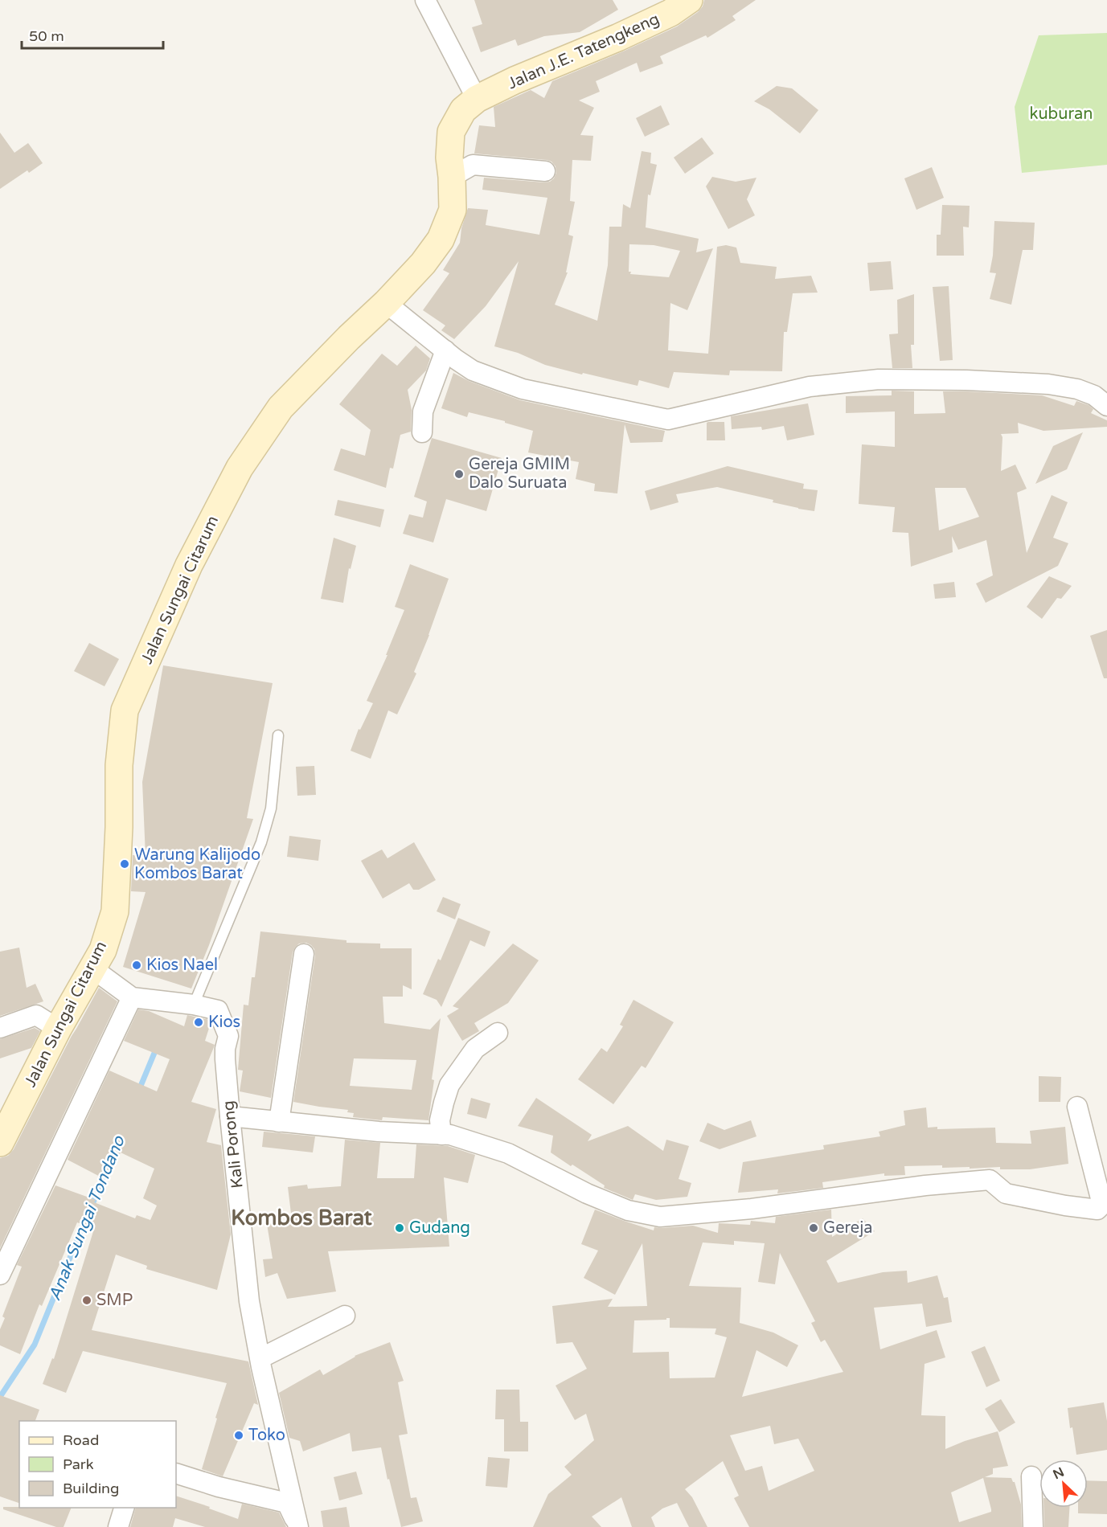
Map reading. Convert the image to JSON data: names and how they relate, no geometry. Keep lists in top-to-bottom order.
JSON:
{
  "streets": {
    "street": ["Jalan J.E. Tatengkeng", "Jalan Sungai Citarum", "Kali Porong"]
  },
  "crossings": [
    ["Jalan J.E. Tatengkeng", "Jalan Sungai Citarum"]
  ],
  "districts": ["Kombos Barat"],
  "water": ["Anak Sungai Tondano"],
  "parks": ["kuburan"],
  "places": [
    "Gereja GMIM Dalo Suruata",
    "Warung Kalijodo Kombos Barat",
    "Kios Nael",
    "Kios",
    "Gudang",
    "Gereja",
    "SMP",
    "Toko"
  ],
  "legend": ["Road", "Park", "Building"],
  "scale_bar": "50 m",
  "north": "top left"
}
